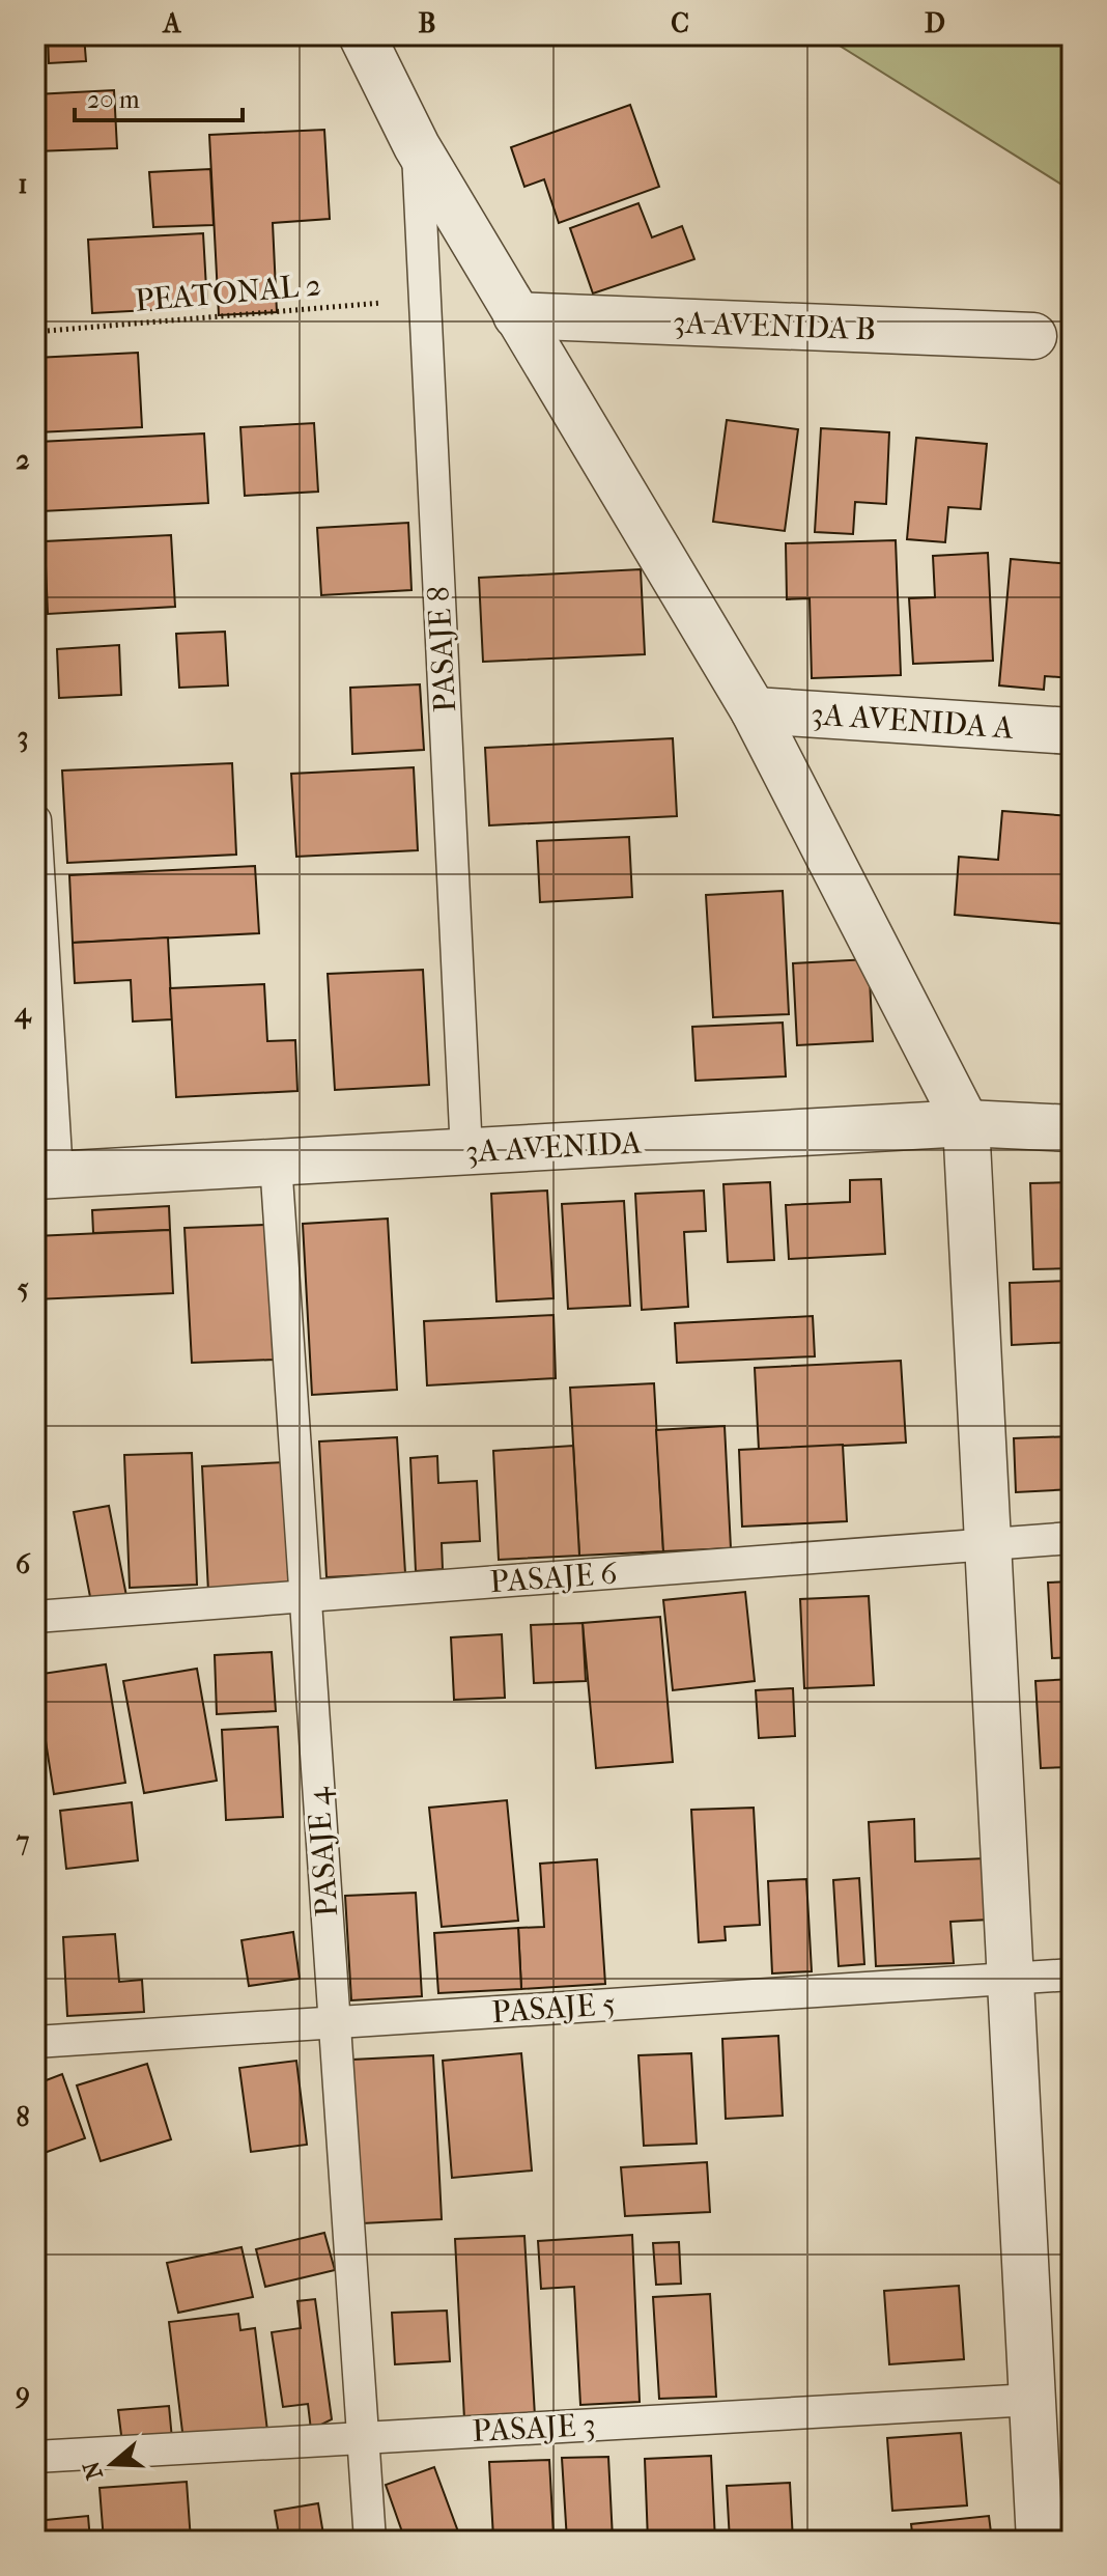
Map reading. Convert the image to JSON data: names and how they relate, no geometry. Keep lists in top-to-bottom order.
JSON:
{
  "streets": {
    "street": ["3A AVENIDA B", "3A AVENIDA A", "3A AVENIDA"],
    "lane": [
      "PASAJE 8",
      "PASAJE 6",
      "PASAJE 4",
      "PASAJE 5",
      "PASAJE 3"
    ],
    "path": ["PEATONAL 2"]
  },
  "crossings": [
    ["PEATONAL 2", "PASAJE 8"],
    ["PASAJE 8", "3A AVENIDA"],
    ["3A AVENIDA", "PASAJE 4"],
    ["PASAJE 6", "PASAJE 4"],
    ["PASAJE 4", "PASAJE 5"],
    ["PASAJE 4", "PASAJE 3"]
  ],
  "scale_bar": "20 m",
  "north": "left",
  "grid": {
    "columns": [
      "A",
      "B",
      "C",
      "D"
    ],
    "rows": [
      "1",
      "2",
      "3",
      "4",
      "5",
      "6",
      "7",
      "8",
      "9"
    ]
  }
}
